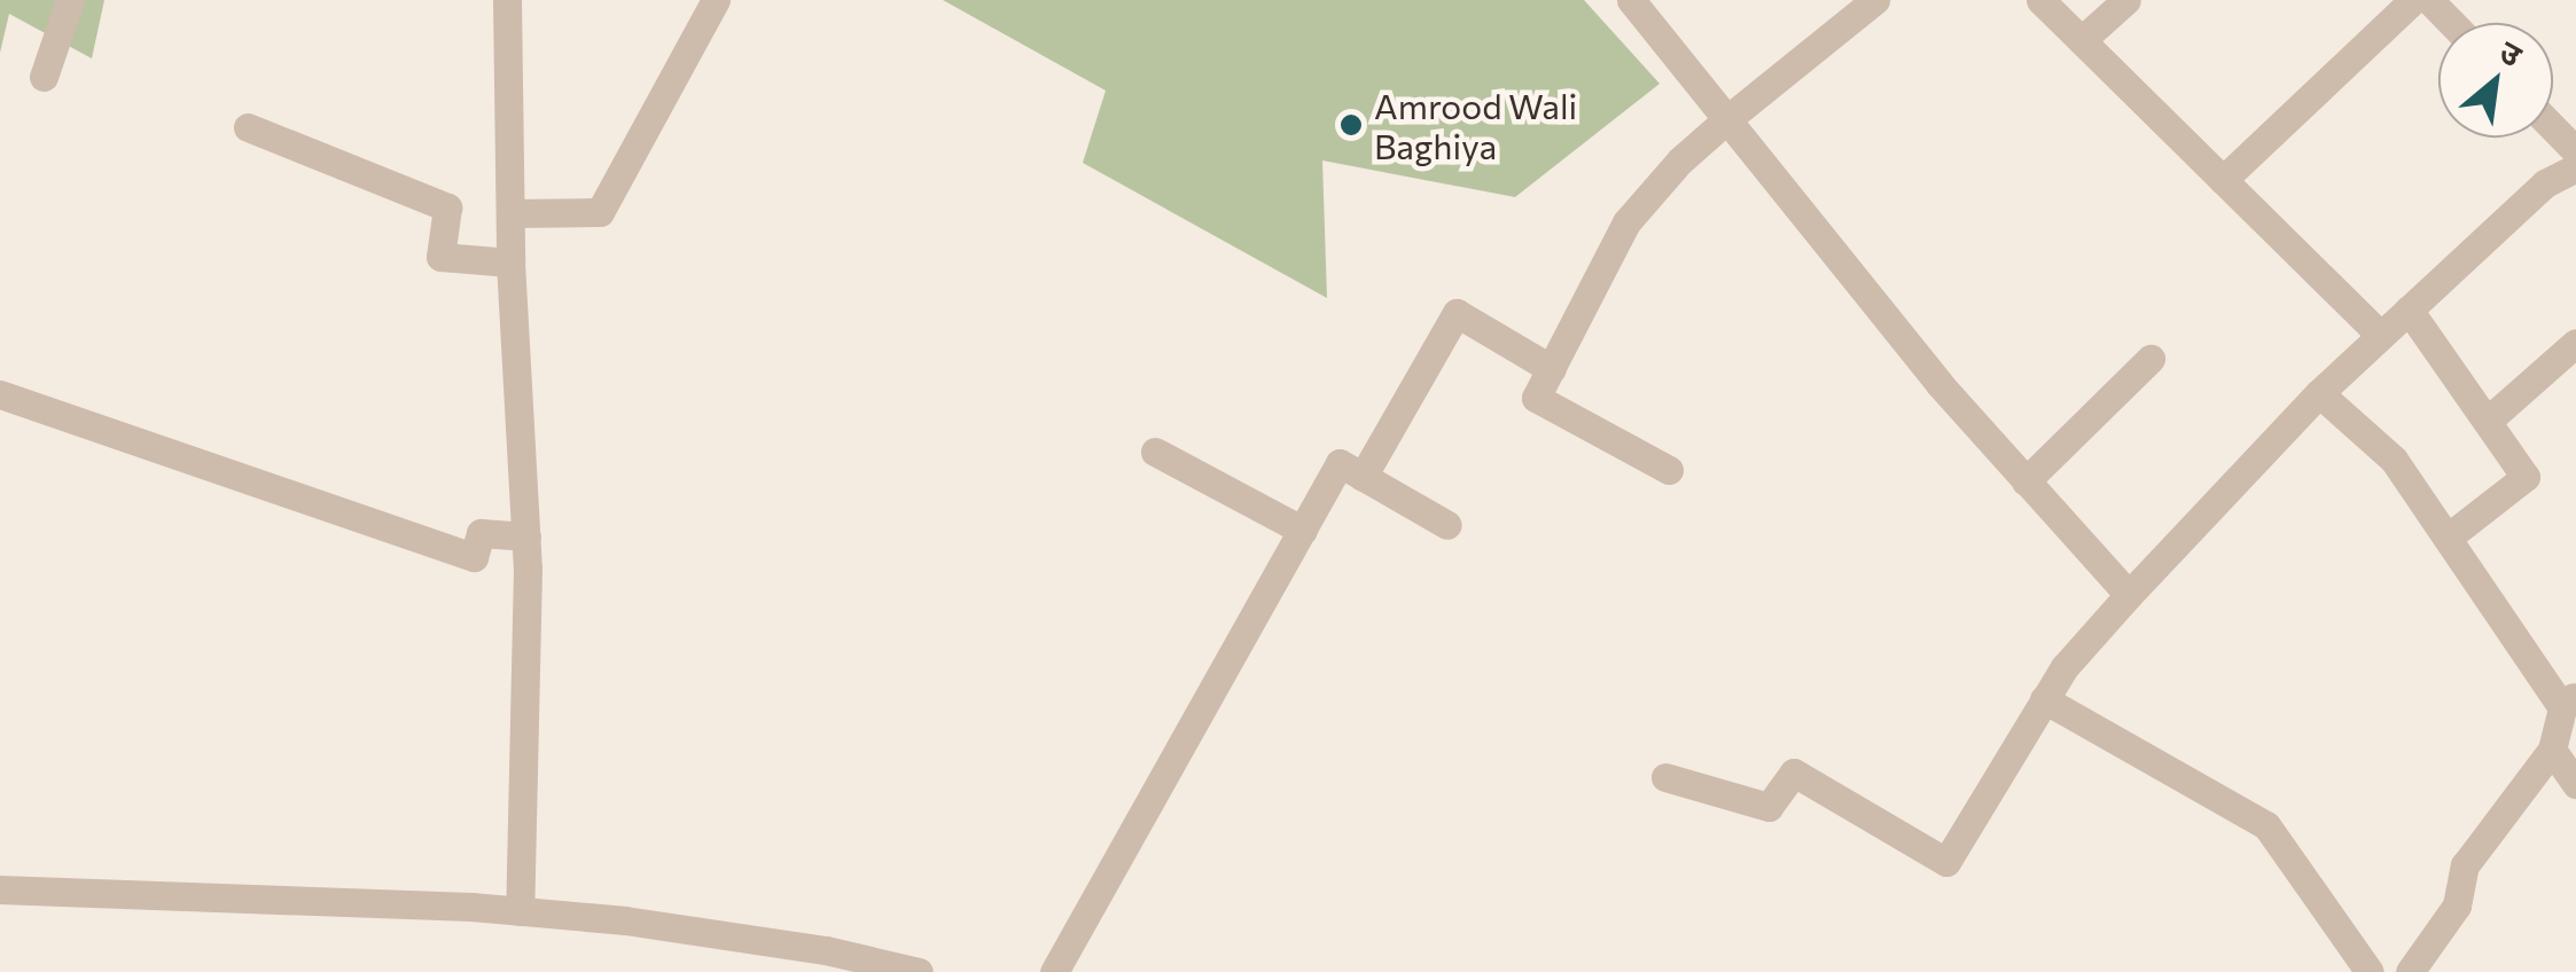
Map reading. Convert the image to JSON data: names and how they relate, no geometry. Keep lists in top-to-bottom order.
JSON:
{
  "places": ["Amrood Wali Baghiya"],
  "north": "top right"
}
